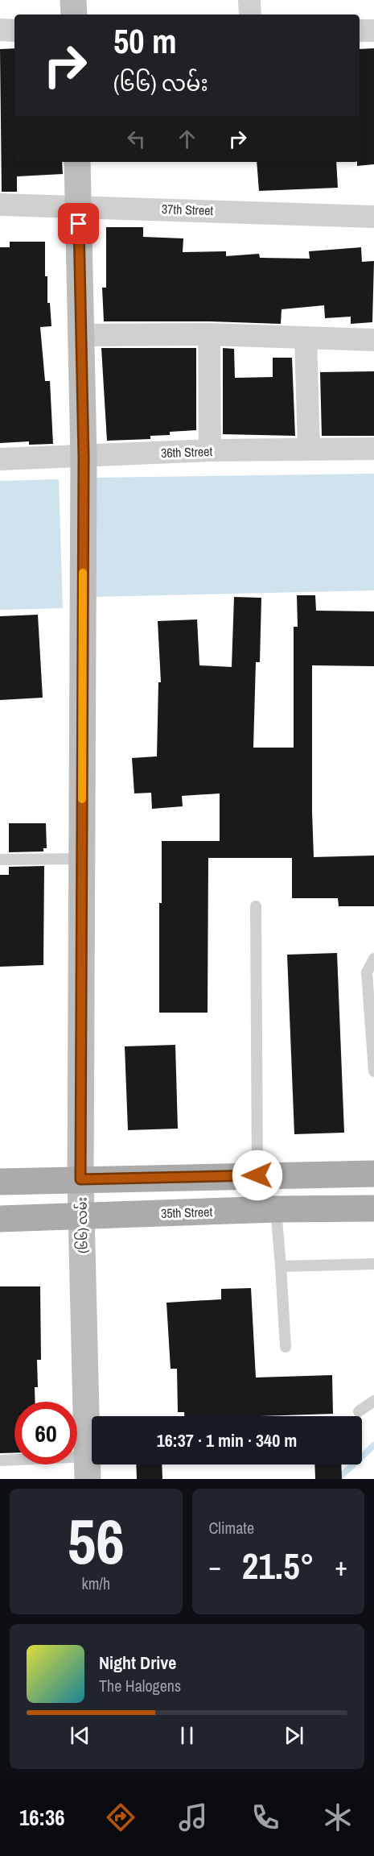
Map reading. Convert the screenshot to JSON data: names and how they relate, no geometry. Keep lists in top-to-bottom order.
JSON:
{
  "streets": {
    "main road": ["35th Street"],
    "street": ["37th Street", "36th Street", "(၆၆) လမ်း"]
  },
  "crossings": [
    ["37th Street", "(၆၆) လမ်း"],
    ["36th Street", "(၆၆) လမ်း"],
    ["35th Street", "(၆၆) လမ်း"]
  ],
  "page": {
    "turn": ["50 m", "(၆၆) လမ်း"],
    "limit": "60",
    "trip": "16:37 · 1 min · 340 m",
    "tile": [
      ["56", "km/h"],
      "Climate"
    ],
    "heat": ["−", "21.5°", "+"],
    "song": ["Night Drive", "The Halogens"],
    "tabs": "16:36"
  }
}
